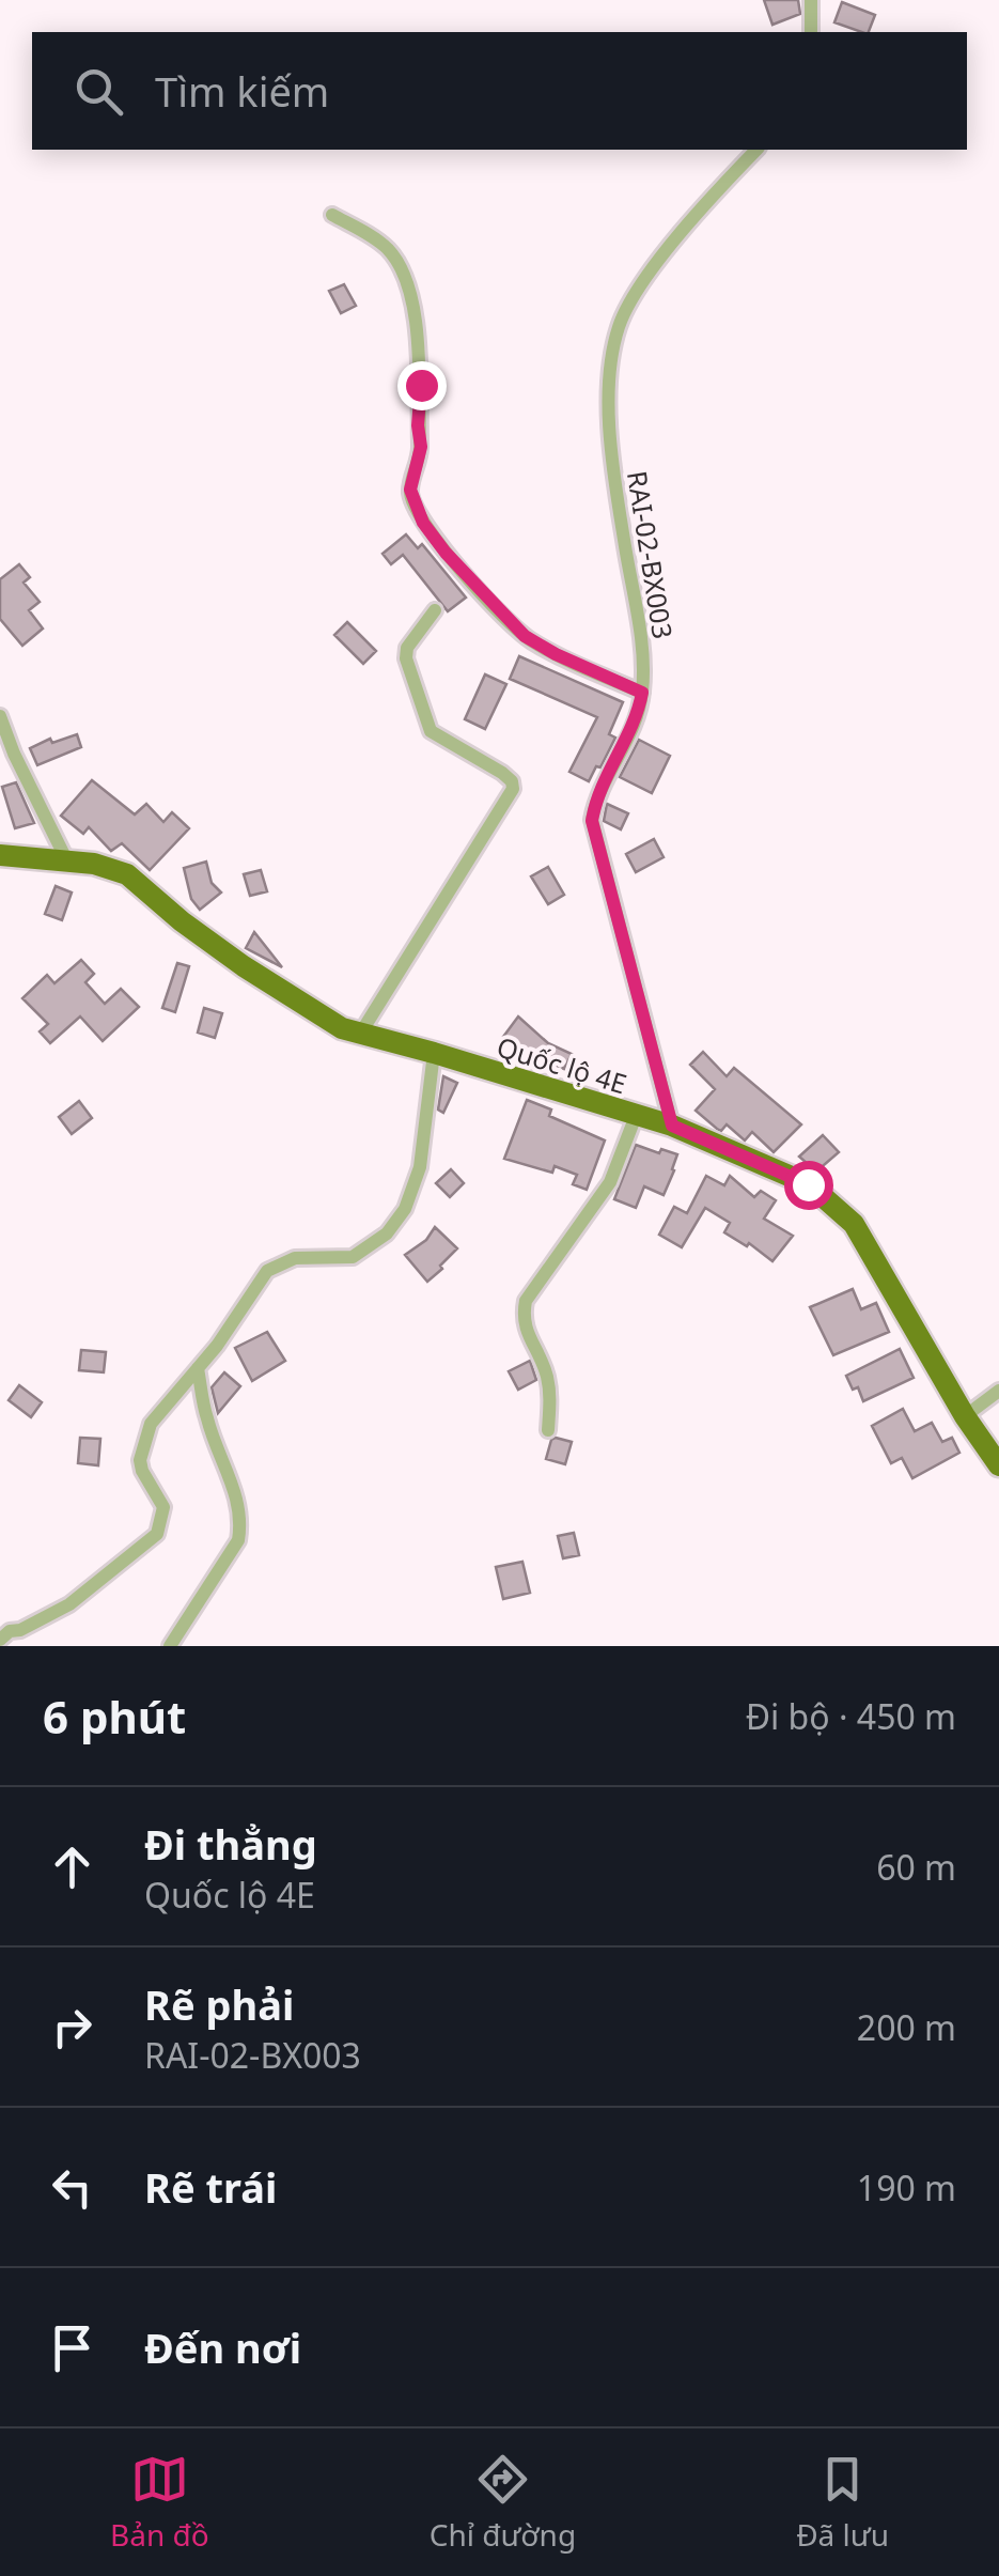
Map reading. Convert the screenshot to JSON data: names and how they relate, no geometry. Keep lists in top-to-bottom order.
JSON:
{
  "streets": {
    "main road": ["Quốc lộ 4E"],
    "street": ["RAI-02-BX003"]
  },
  "crossings": [
    ["RAI-02-BX003", "Quốc lộ 4E"]
  ],
  "page": {
    "search": "Tìm kiếm",
    "heading": ["6 phút", "Đi bộ · 450 m"],
    "list": [
      ["Đi thẳng", "Quốc lộ 4E", "60 m"],
      ["Rẽ phải", "RAI-02-BX003", "200 m"],
      ["Rẽ trái", "190 m"],
      "Đến nơi"
    ],
    "nav": ["Bản đồ", "Chỉ đường", "Đã lưu"]
  }
}
